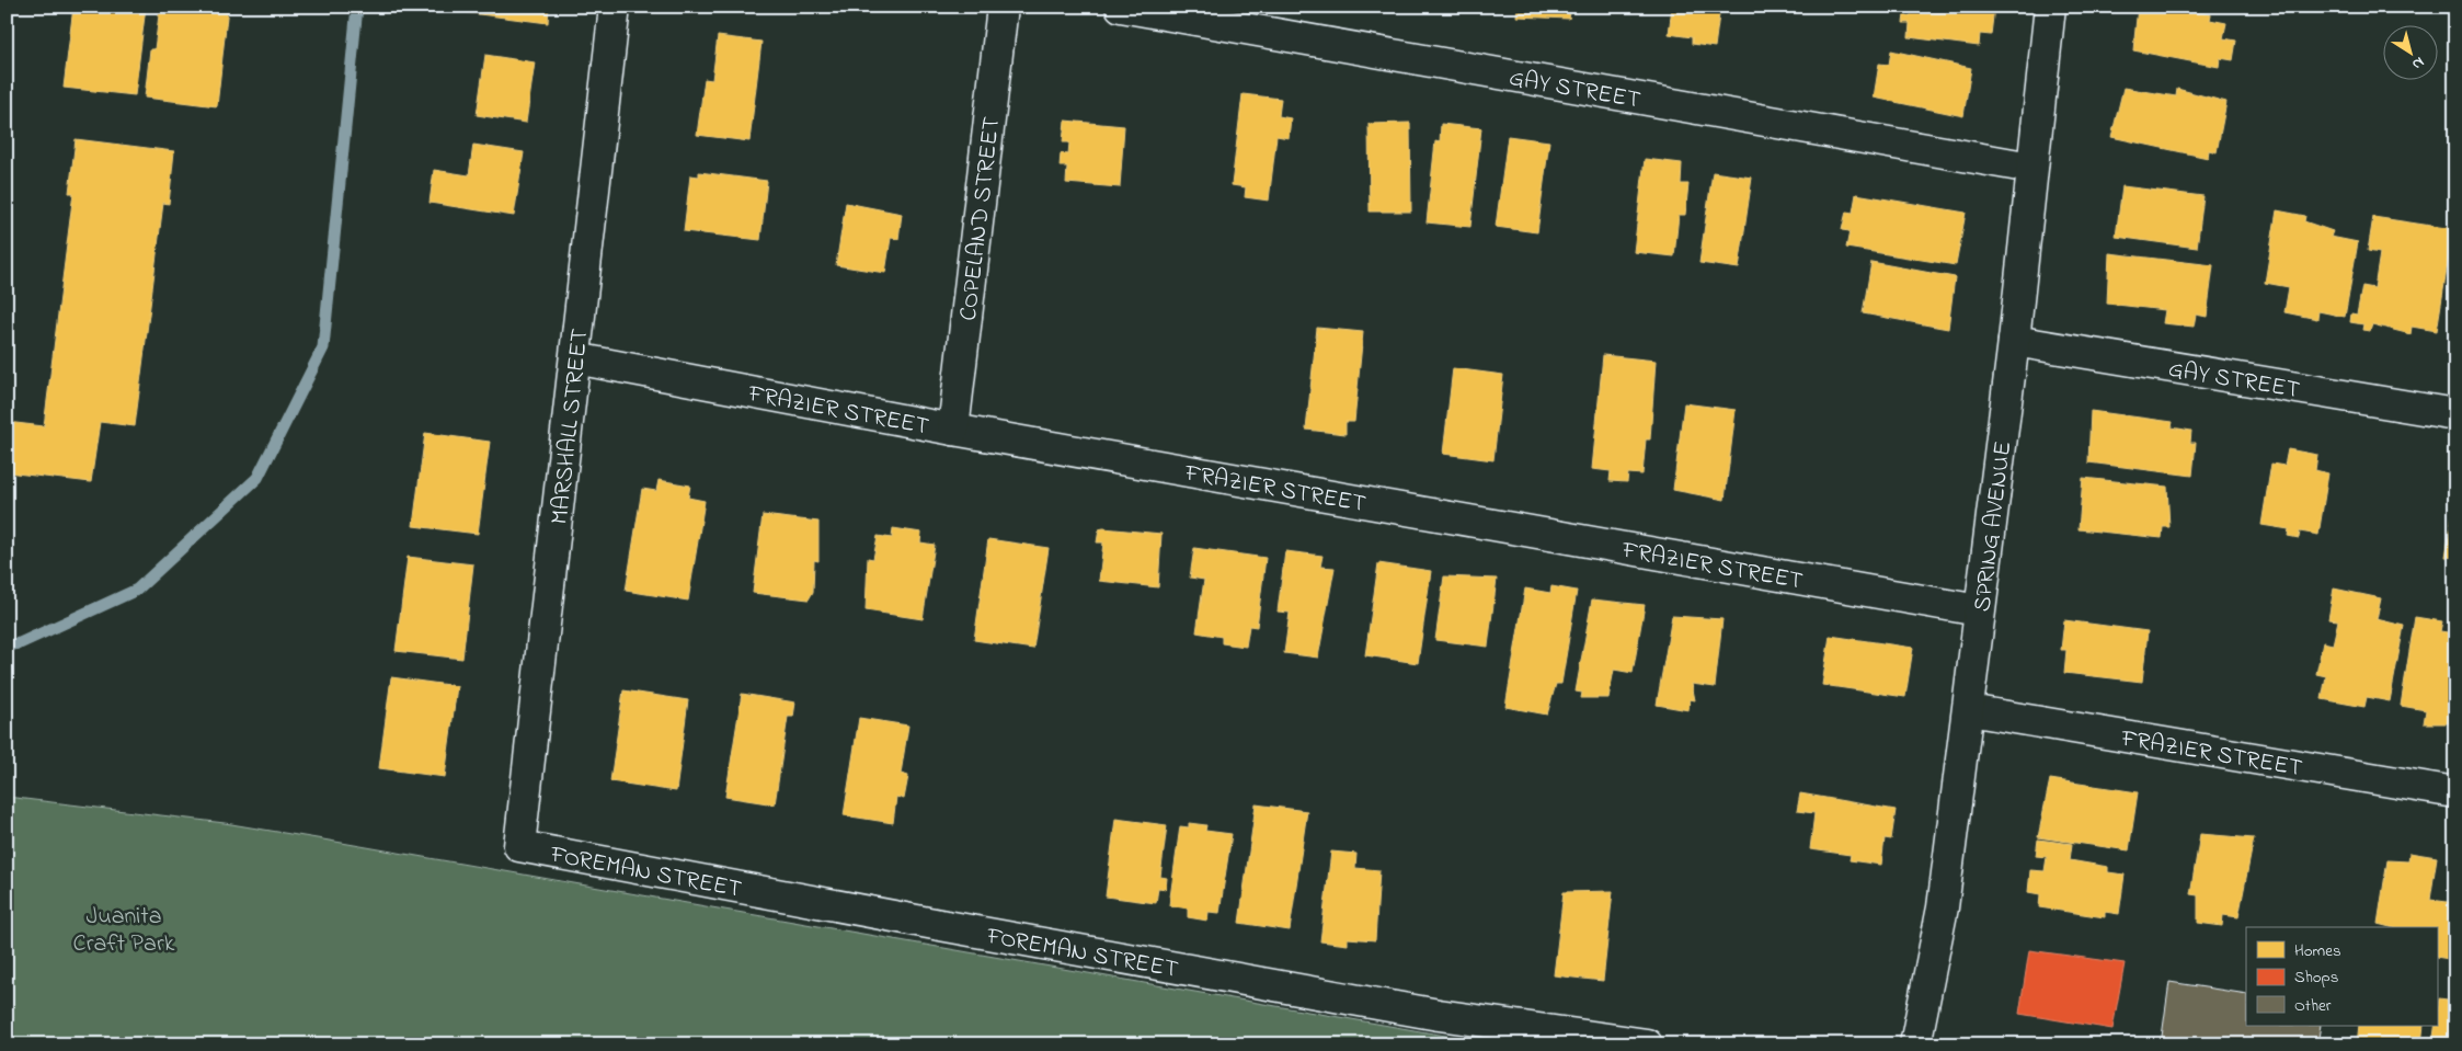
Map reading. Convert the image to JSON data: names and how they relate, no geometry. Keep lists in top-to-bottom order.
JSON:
{
  "streets": {
    "street": [
      "GAY STREET",
      "COPELAND STREET",
      "FRAZIER STREET",
      "MARSHALL STREET",
      "SPRING AVENUE",
      "FOREMAN STREET"
    ]
  },
  "crossings": [
    ["GAY STREET", "SPRING AVENUE"],
    ["COPELAND STREET", "FRAZIER STREET"],
    ["FRAZIER STREET", "MARSHALL STREET"],
    ["FRAZIER STREET", "SPRING AVENUE"],
    ["MARSHALL STREET", "FOREMAN STREET"]
  ],
  "parks": ["Juanita Craft Park"],
  "legend": ["Homes", "Shops", "Other"],
  "north": "bottom right"
}
